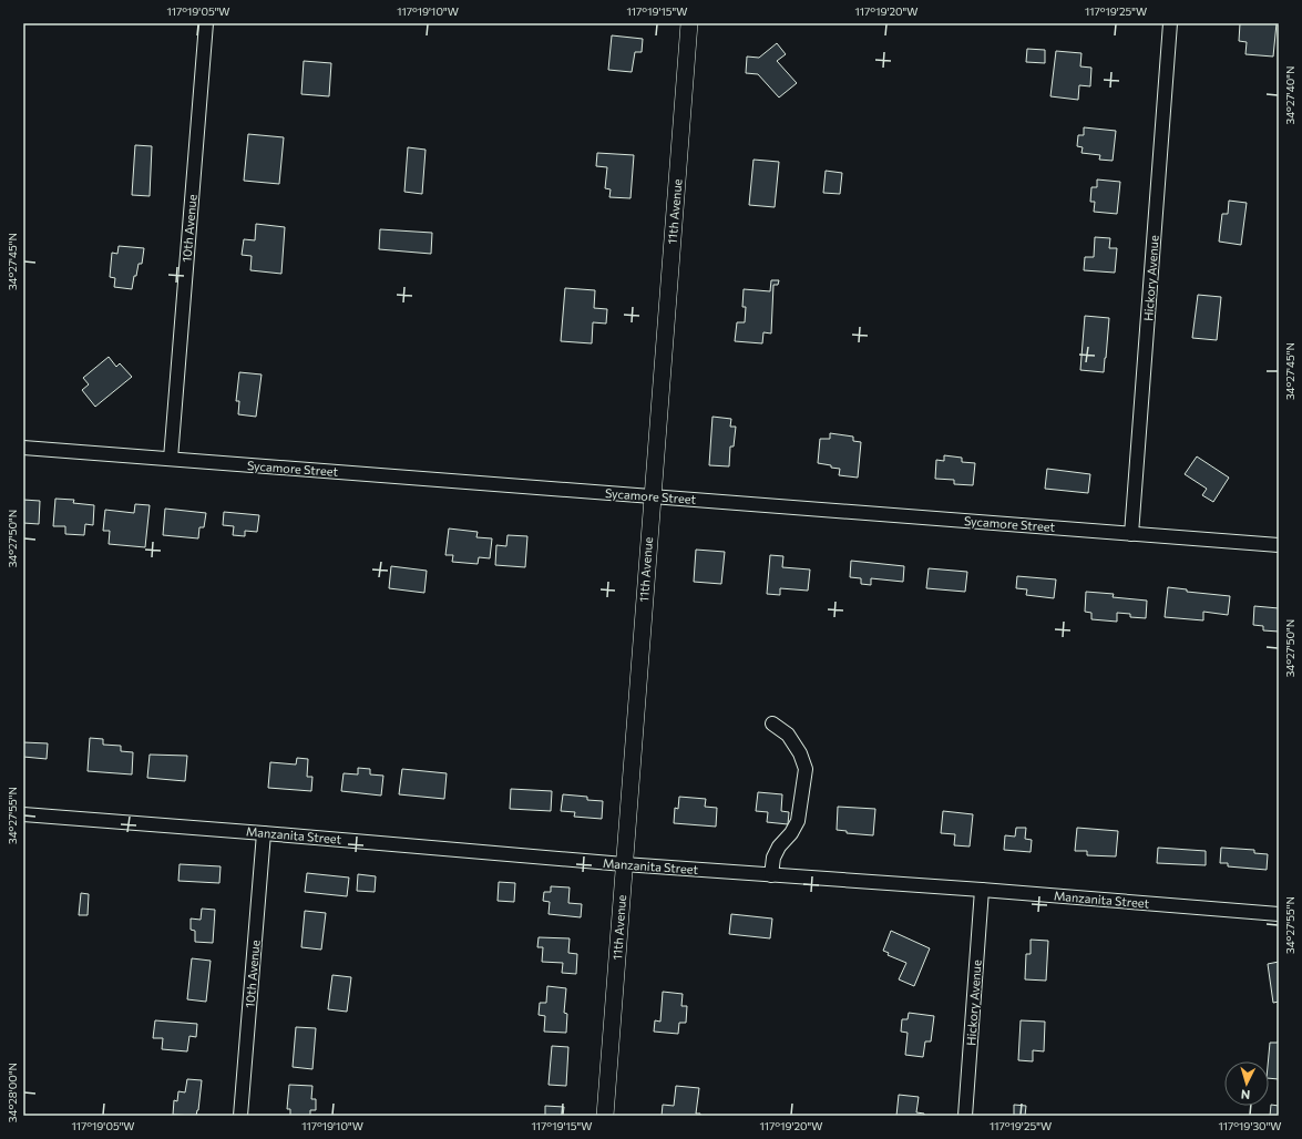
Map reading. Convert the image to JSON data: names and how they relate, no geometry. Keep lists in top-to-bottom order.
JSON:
{
  "streets": {
    "main road": ["11th Avenue"],
    "street": [
      "10th Avenue",
      "Hickory Avenue",
      "Sycamore Street",
      "Manzanita Street"
    ]
  },
  "crossings": [
    ["11th Avenue", "Sycamore Street"],
    ["11th Avenue", "Manzanita Street"],
    ["10th Avenue", "Sycamore Street"],
    ["10th Avenue", "Manzanita Street"],
    ["Hickory Avenue", "Sycamore Street"],
    ["Hickory Avenue", "Manzanita Street"]
  ],
  "north": "bottom",
  "coordinates": [
    "117°19'05\"W",
    "117°19'10\"W",
    "117°19'15\"W",
    "117°19'20\"W",
    "117°19'25\"W",
    "34°27'40\"N",
    "34°27'45\"N",
    "34°27'50\"N",
    "34°27'55\"N",
    "34°28'00\"N",
    "117°19'30\"W"
  ]
}
